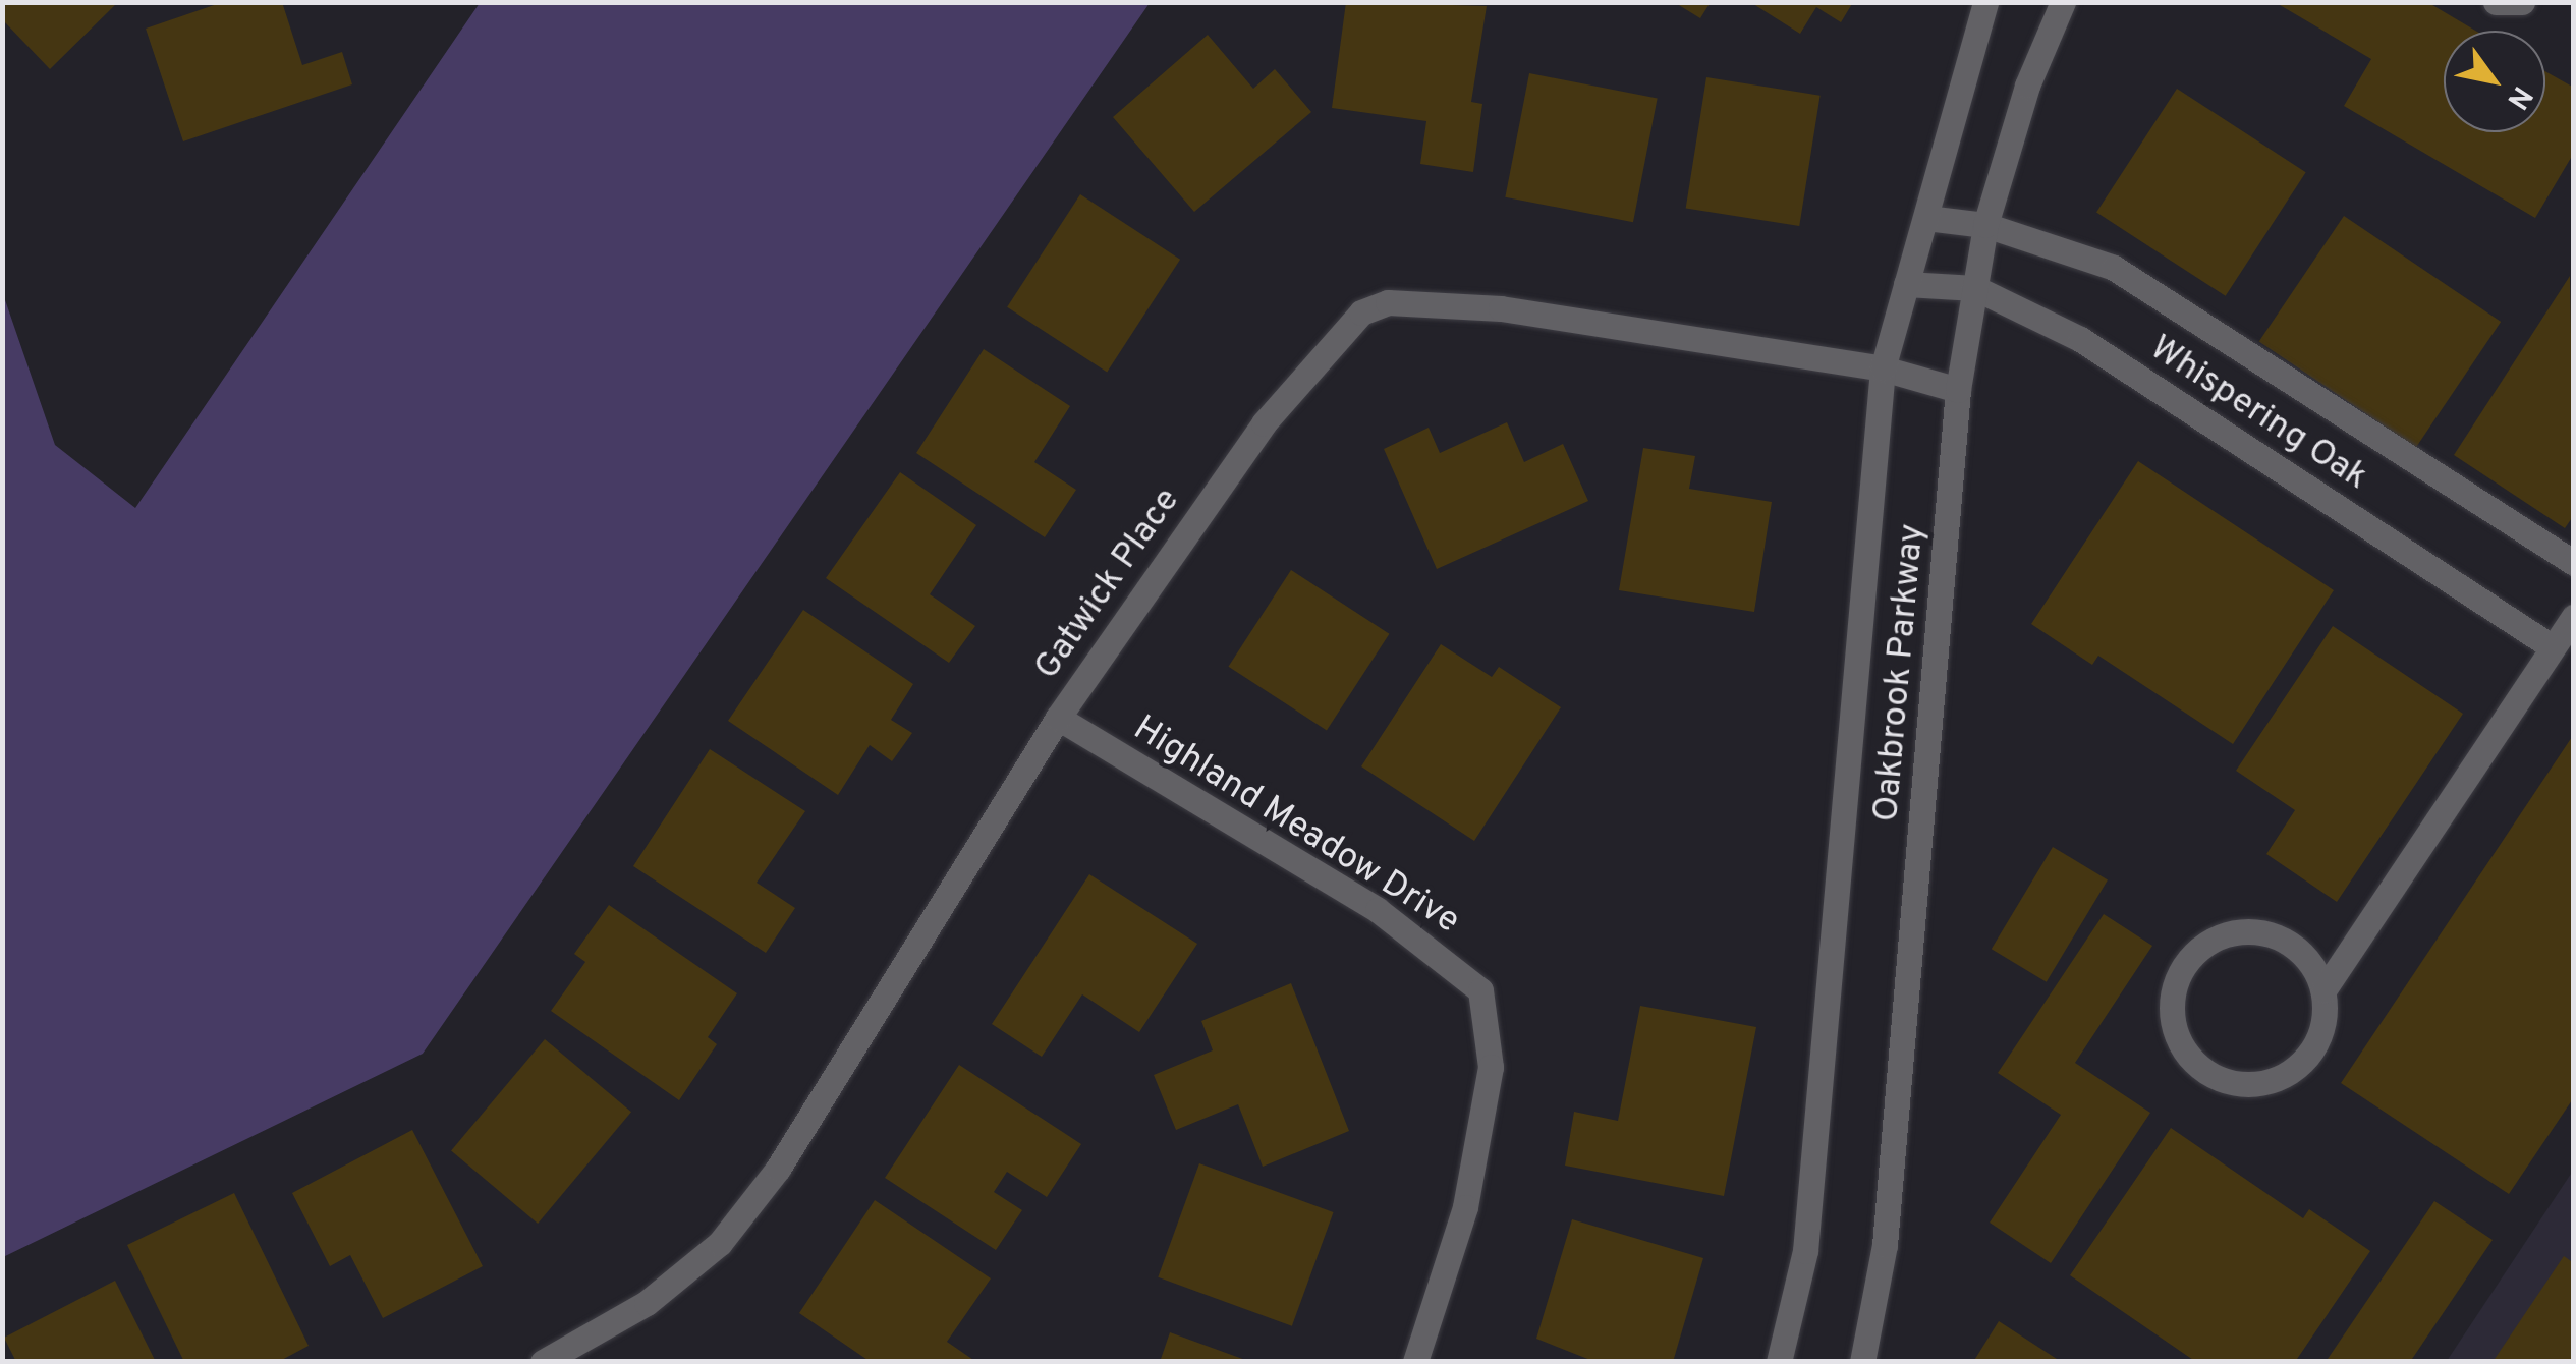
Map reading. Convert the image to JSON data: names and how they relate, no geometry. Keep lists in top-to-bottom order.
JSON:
{
  "streets": {
    "street": [
      "Whispering Oak",
      "Gatwick Place",
      "Oakbrook Parkway",
      "Highland Meadow Drive"
    ]
  },
  "crossings": [
    ["Whispering Oak", "Oakbrook Parkway"],
    ["Gatwick Place", "Oakbrook Parkway"],
    ["Gatwick Place", "Highland Meadow Drive"]
  ],
  "north": "bottom right"
}
